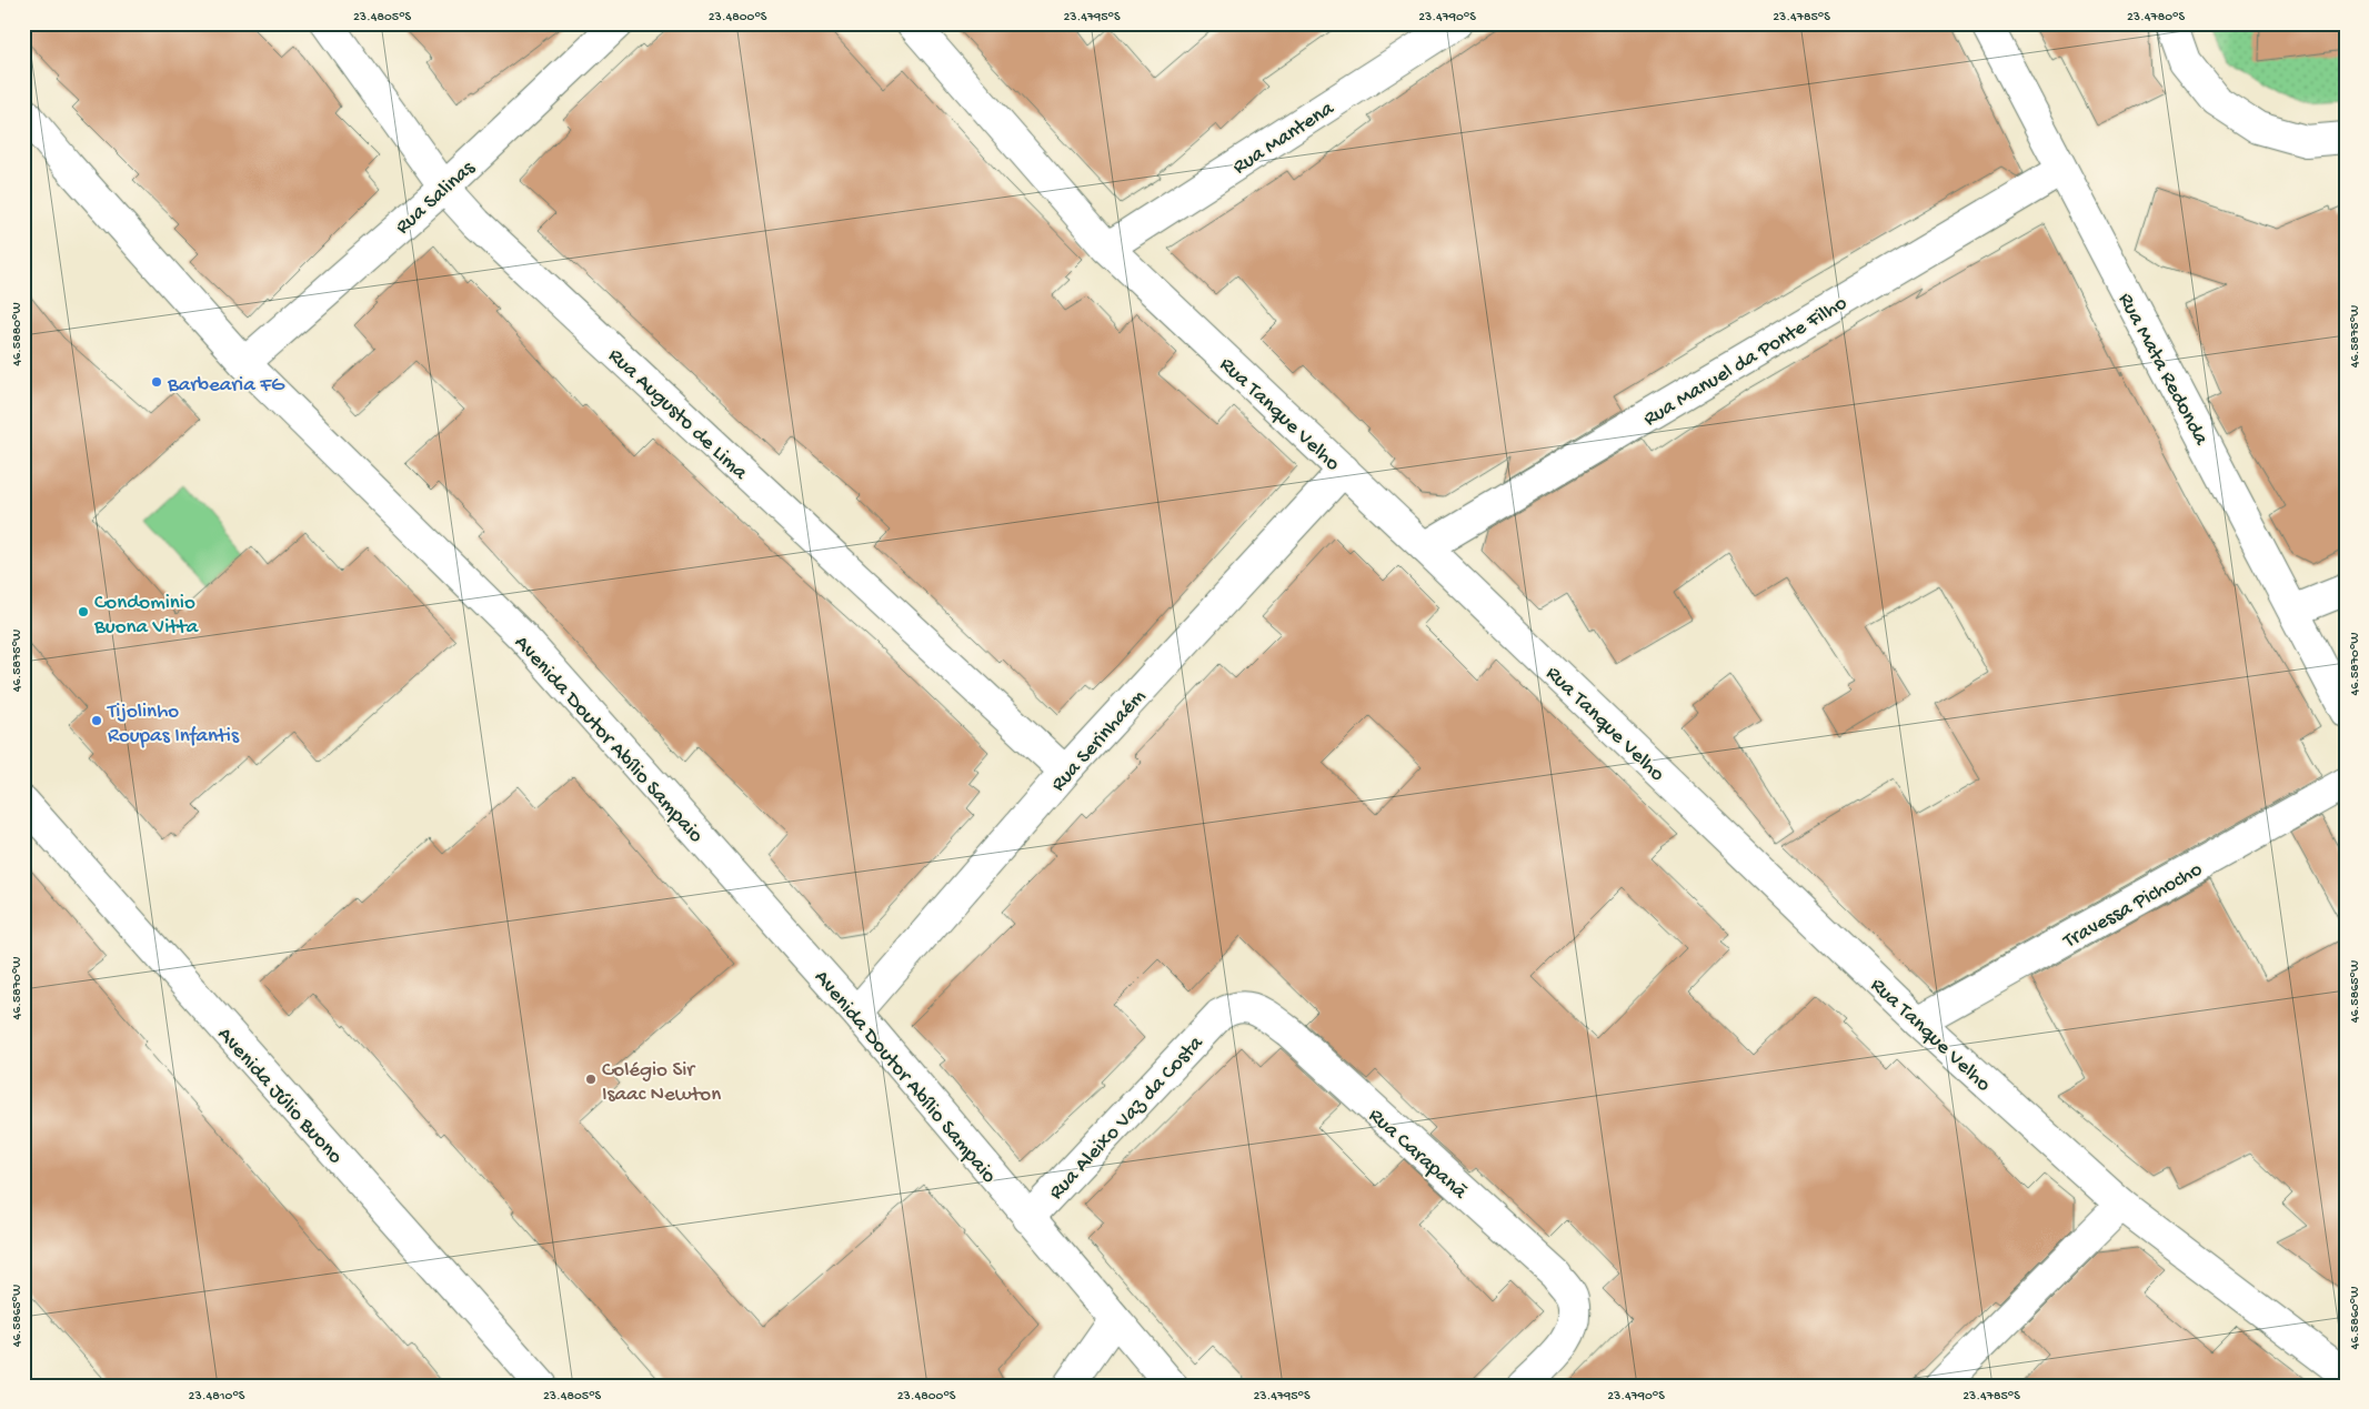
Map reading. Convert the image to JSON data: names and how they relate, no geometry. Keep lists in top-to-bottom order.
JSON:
{
  "streets": {
    "street": [
      "Rua Mantena",
      "Rua Salinas",
      "Rua Manuel da Ponte Filho",
      "Rua Mata Redonda",
      "Rua Augusto de Lima",
      "Rua Tanque Velho",
      "Avenida Doutor Abílio Sampaio",
      "Rua Serinhaém",
      "Travessa Pichocho",
      "Avenida Júlio Buono",
      "Rua Aleixo Vaz da Costa",
      "Rua Carapanã"
    ]
  },
  "crossings": [
    ["Rua Mantena", "Rua Tanque Velho"],
    ["Rua Salinas", "Rua Augusto de Lima"],
    ["Rua Salinas", "Avenida Doutor Abílio Sampaio"],
    ["Rua Manuel da Ponte Filho", "Rua Mata Redonda"],
    ["Rua Manuel da Ponte Filho", "Rua Tanque Velho"],
    ["Rua Augusto de Lima", "Rua Serinhaém"],
    ["Rua Tanque Velho", "Rua Serinhaém"],
    ["Rua Tanque Velho", "Travessa Pichocho"],
    ["Avenida Doutor Abílio Sampaio", "Rua Serinhaém"],
    ["Avenida Doutor Abílio Sampaio", "Rua Aleixo Vaz da Costa"],
    ["Rua Aleixo Vaz da Costa", "Rua Carapanã"]
  ],
  "places": [
    "Barbearia FG",
    "Condominio Buona Vitta",
    "Tijolinho Roupas Infantis",
    "Colégio Sir Isaac Newton"
  ],
  "coordinates": [
    "23.4805°S",
    "23.4800°S",
    "23.4795°S",
    "23.4790°S",
    "23.4785°S",
    "23.4780°S",
    "46.5880°W",
    "46.5875°W",
    "46.5870°W",
    "46.5865°W",
    "46.5860°W",
    "23.4810°S"
  ]
}
